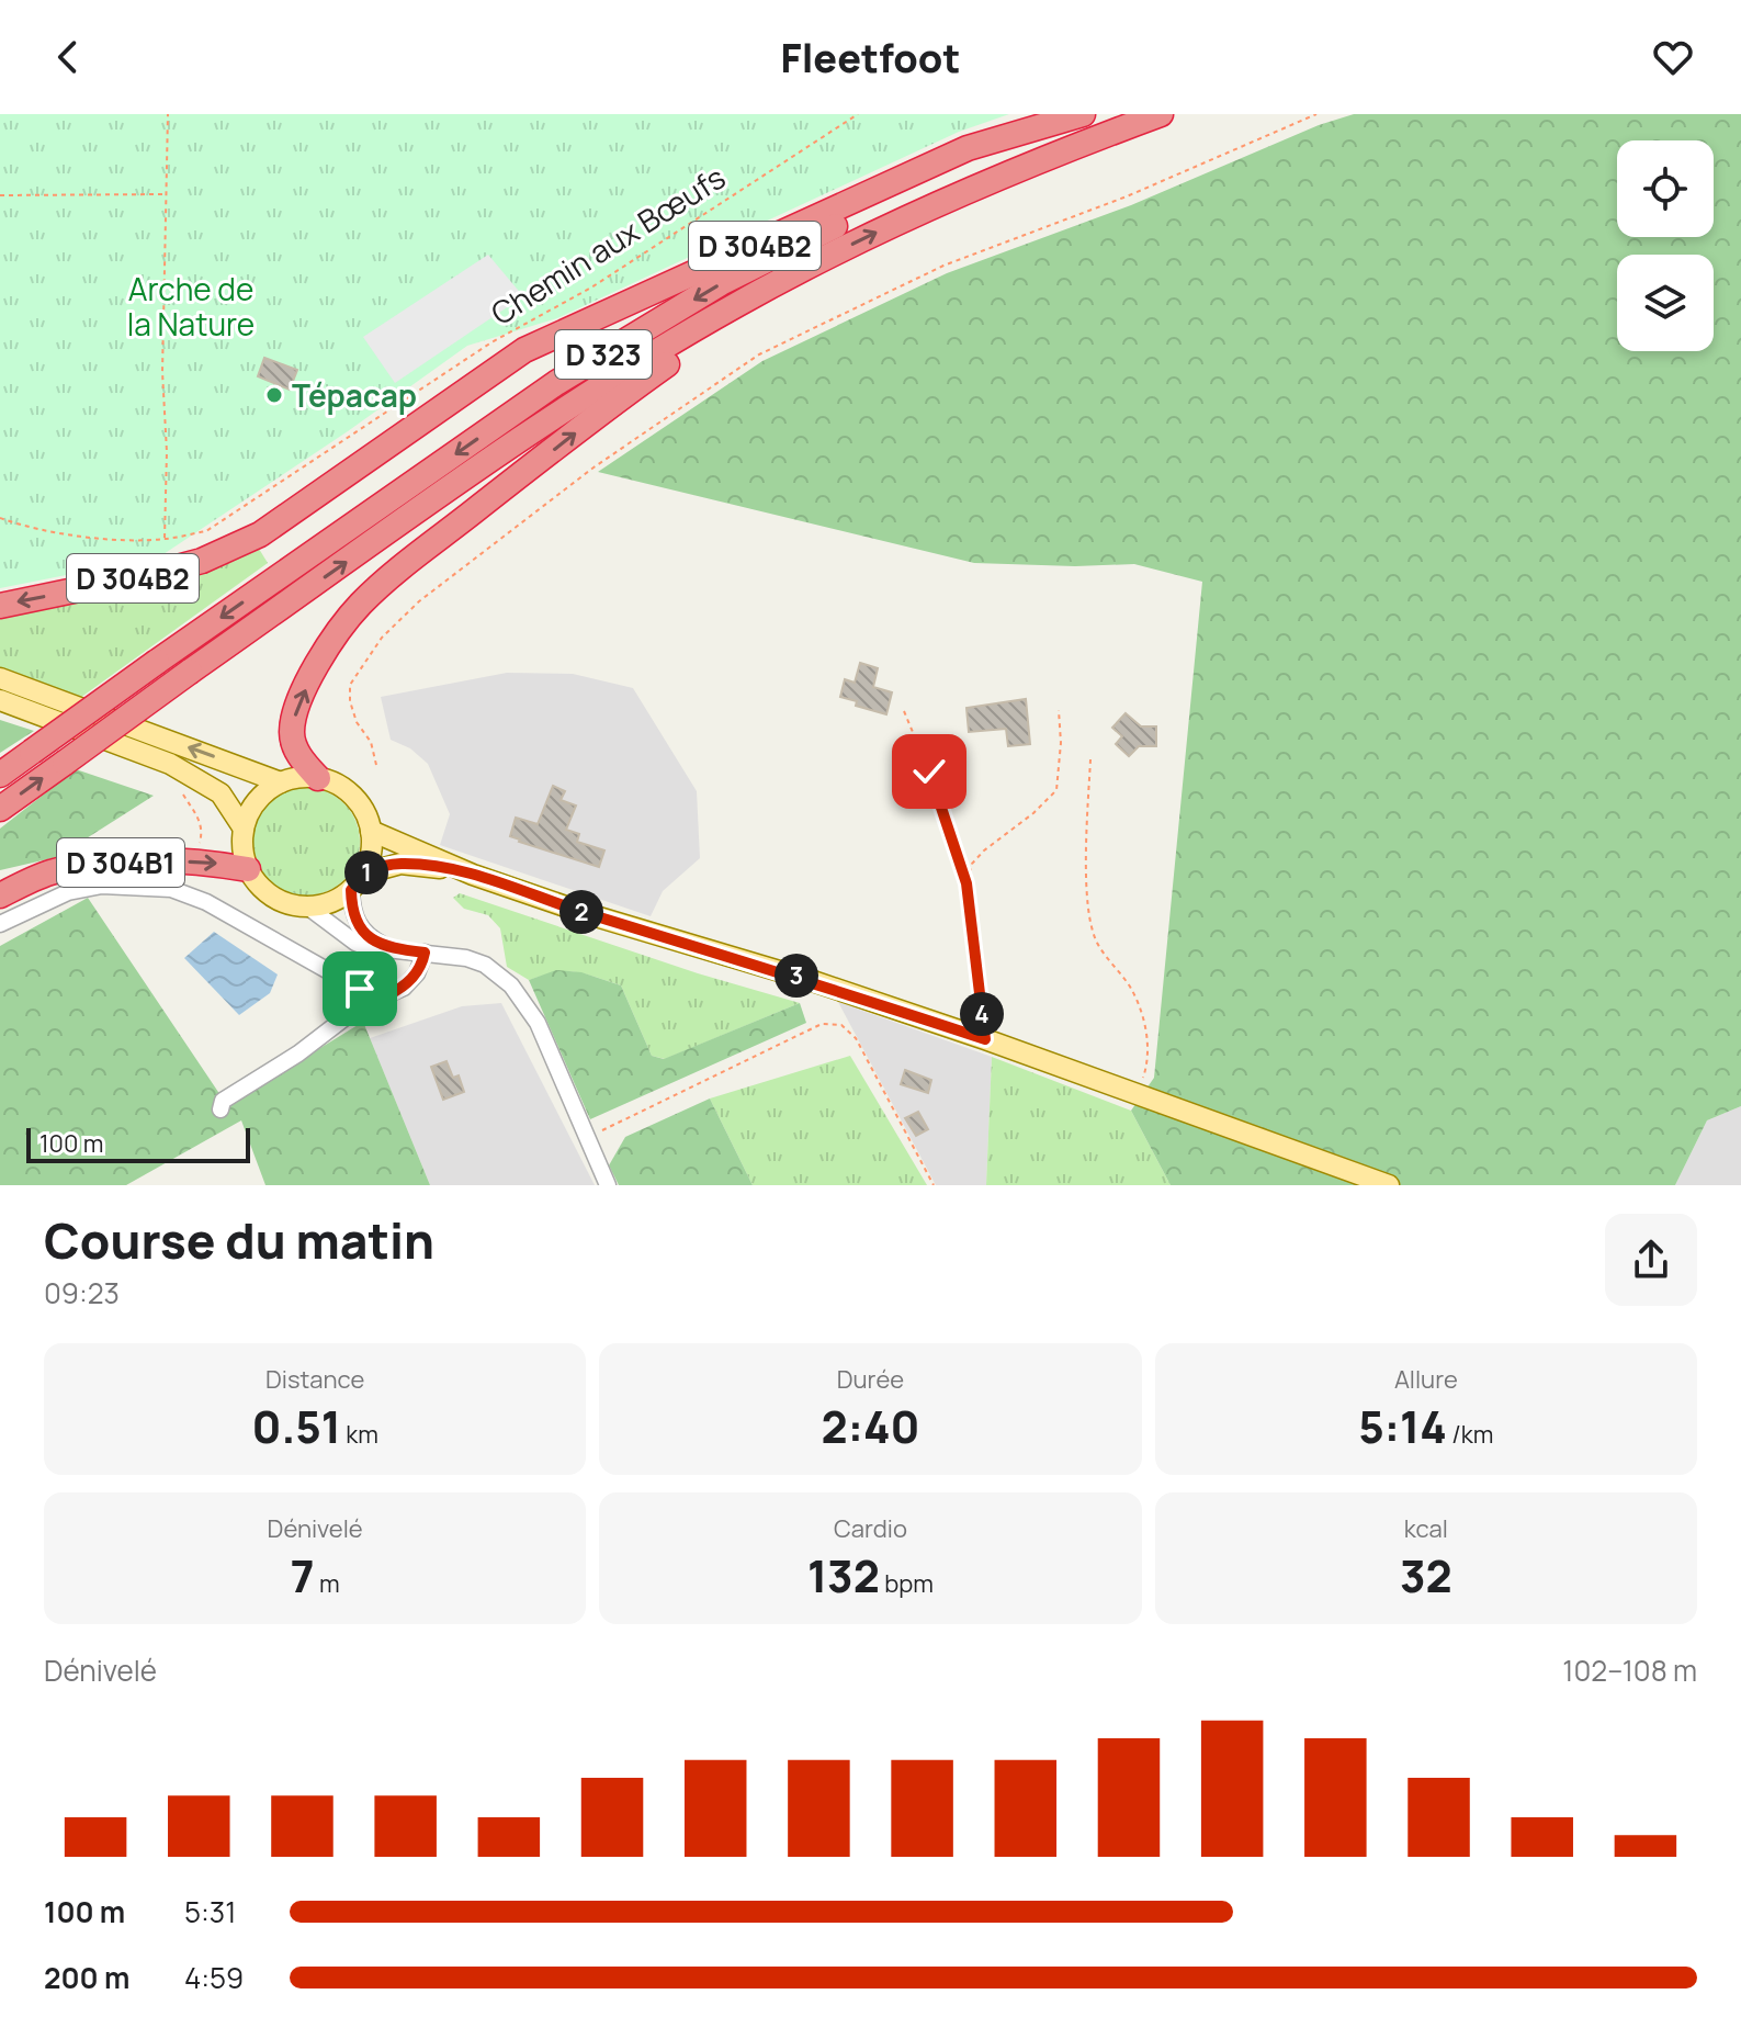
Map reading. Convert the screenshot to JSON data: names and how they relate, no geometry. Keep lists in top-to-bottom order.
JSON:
{
  "streets": {
    "highway": ["D 304B2", "D 323", "D 304B1"],
    "path": ["Chemin aux Bœufs"]
  },
  "crossings": [
    ["D 304B2", "D 323"]
  ],
  "parks": ["Arche de la Nature"],
  "places": ["Tépacap"],
  "scale_bar": "100 m",
  "page": {
    "header": "Fleetfoot",
    "pins": [
      "1",
      "2",
      "3",
      "4"
    ],
    "scale": "100 m",
    "heading": ["Course du matin", "09:23"],
    "stats": [
      ["Distance", "0.51 km"],
      ["Durée", "2:40"],
      ["Allure", "5:14 /km"],
      ["Dénivelé", "7 m"],
      ["Cardio", "132 bpm"],
      ["kcal", "32"]
    ],
    "chart": ["Dénivelé", "102–108 m"],
    "list": [
      {
        "name": "100 m",
        "note": "5:31"
      },
      {
        "name": "200 m",
        "note": "4:59"
      }
    ]
  }
}
